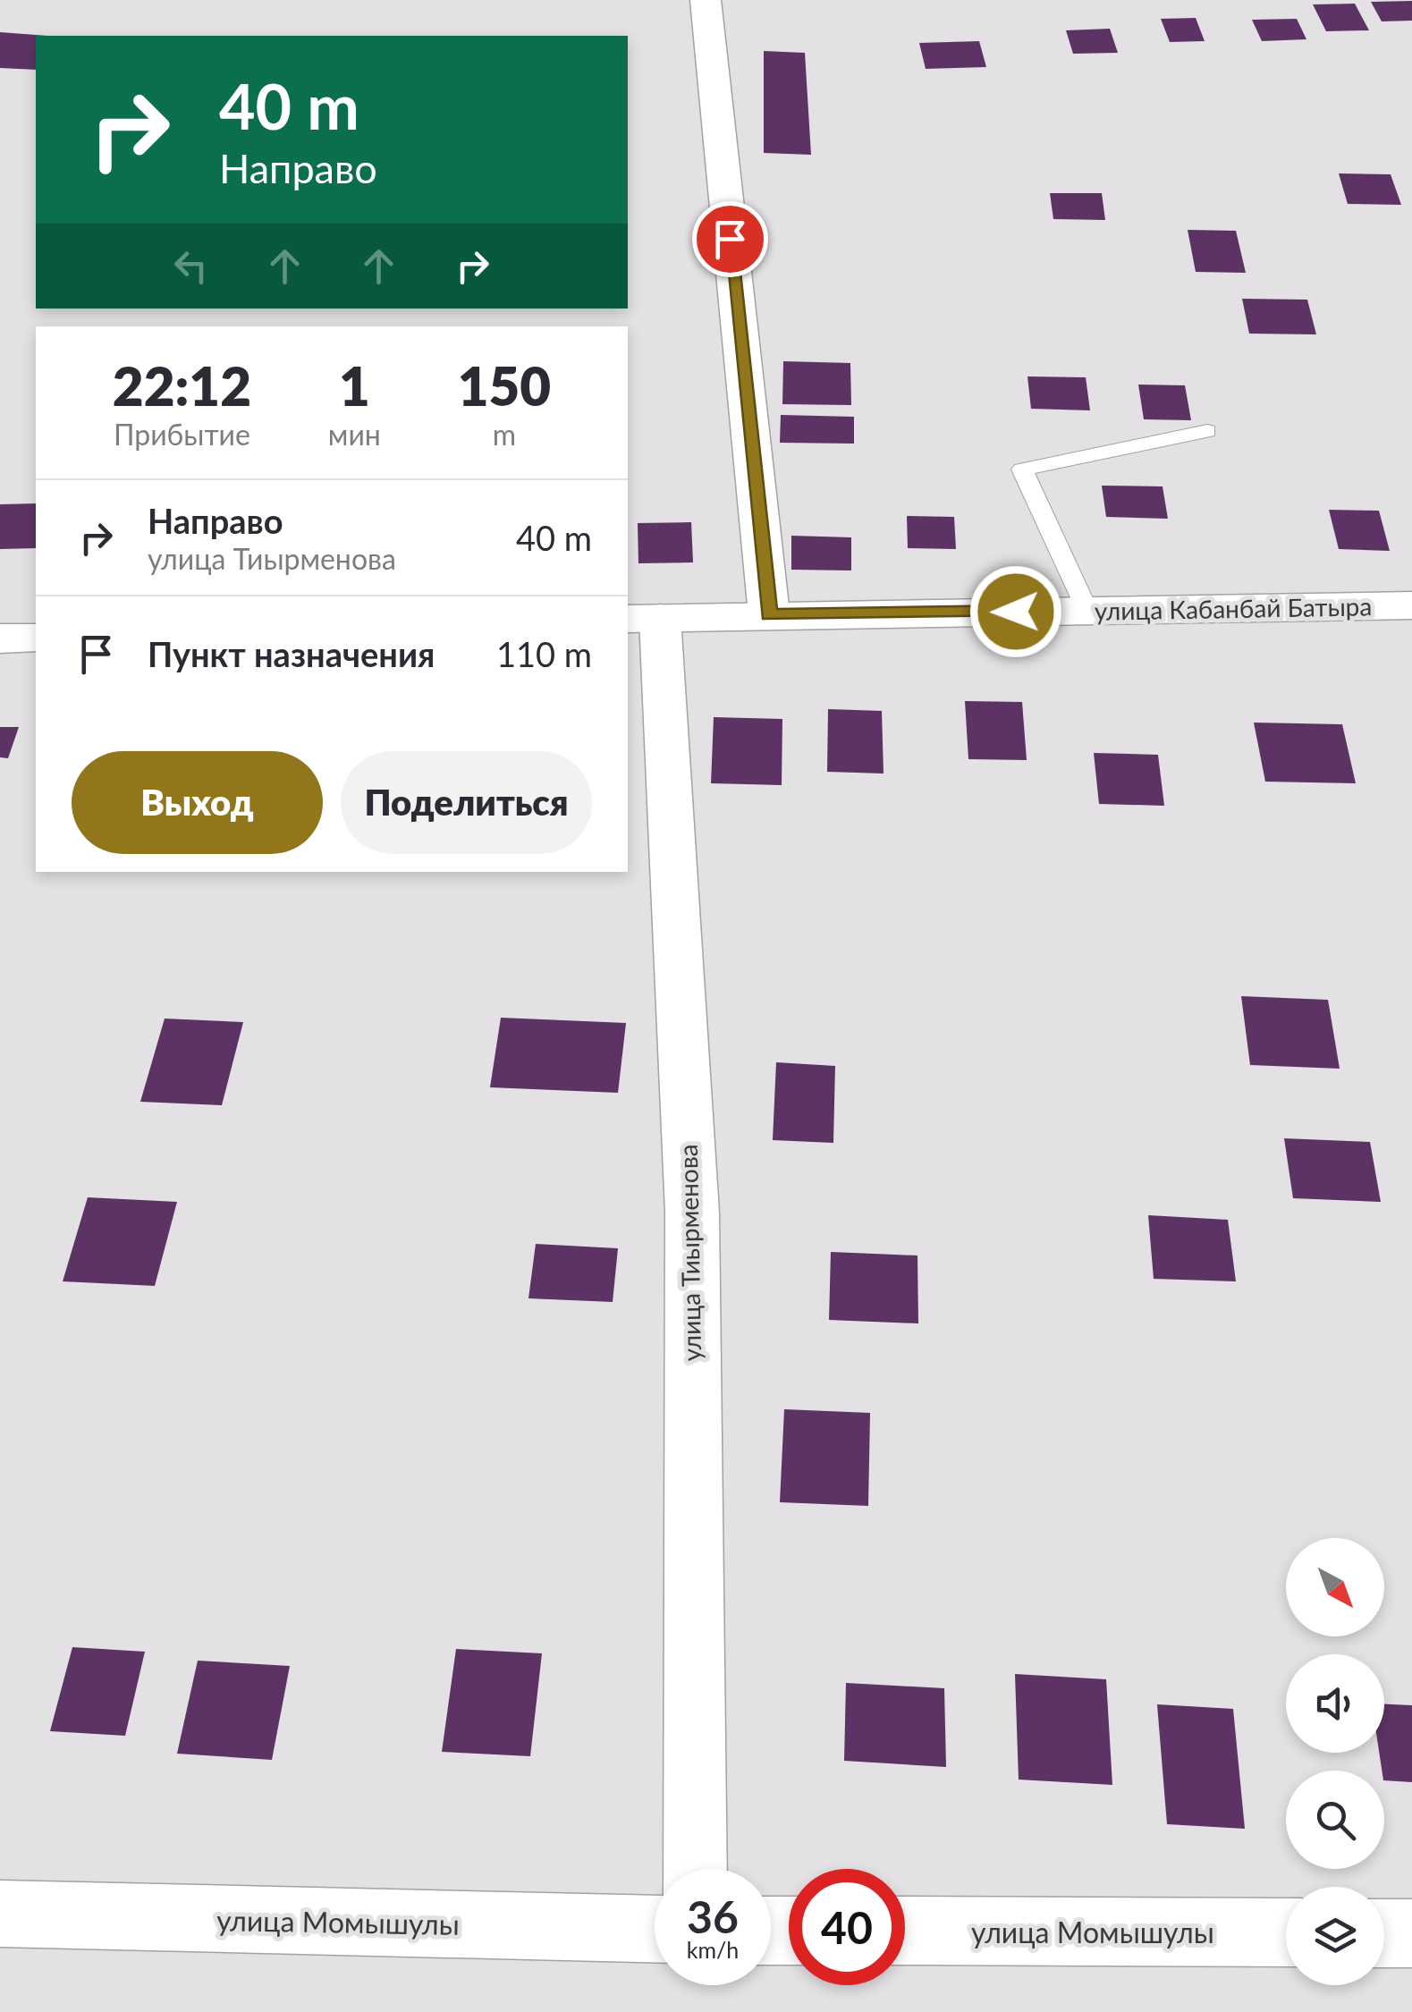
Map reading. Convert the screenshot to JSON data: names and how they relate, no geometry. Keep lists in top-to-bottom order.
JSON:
{
  "streets": {
    "street": ["улица Кабанбай Батыра", "улица Тиырменова", "улица Момышулы"]
  },
  "crossings": [
    ["улица Кабанбай Батыра", "улица Тиырменова"]
  ],
  "north": "bottom right",
  "page": {
    "turn": ["40 m", "Направо"],
    "eta": [
      "22:12",
      "Прибытие",
      "1",
      "мин",
      "150",
      "m"
    ],
    "list": [
      {
        "name": "Направо",
        "note": "улица Тиырменова",
        "value": "40 m"
      },
      {
        "name": "Пункт назначения",
        "value": "110 m"
      }
    ],
    "buttons": ["Выход", "Поделиться"],
    "speed": "36 km/h",
    "limit": "40"
  }
}
